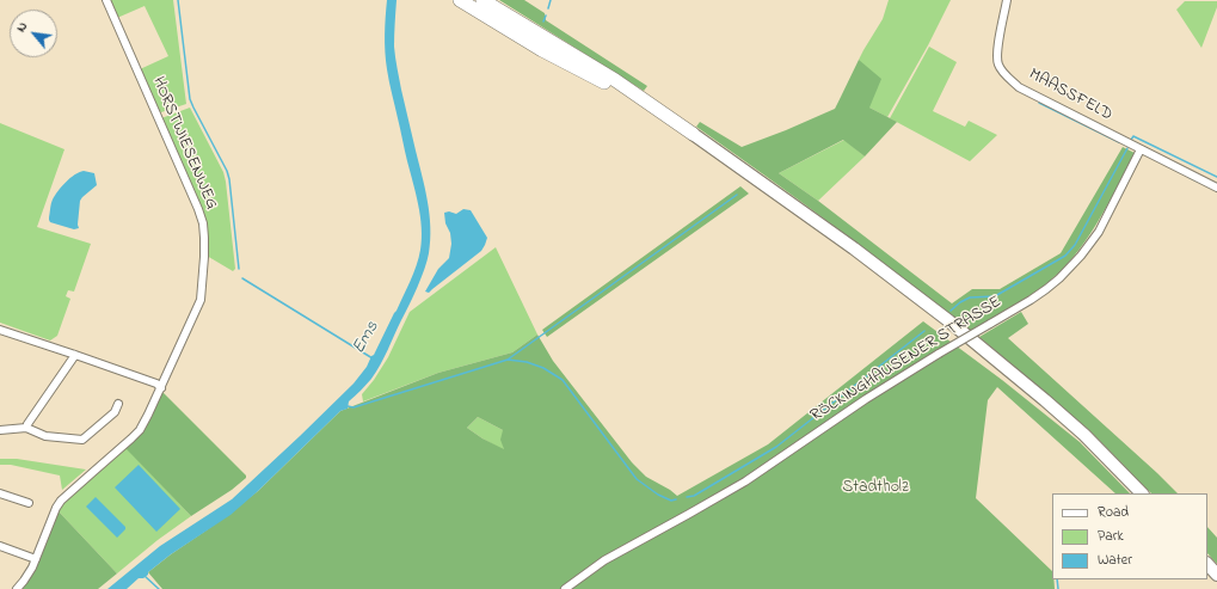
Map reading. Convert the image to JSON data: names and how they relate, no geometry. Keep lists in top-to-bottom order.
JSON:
{
  "streets": {
    "street": ["MAASSFELD", "HORSTWIESENWEG", "RÖCKINGHAUSENER STRASSE"]
  },
  "crossings": [
    ["MAASSFELD", "RÖCKINGHAUSENER STRASSE"]
  ],
  "water": ["Ems"],
  "parks": ["Stadtholz"],
  "legend": ["Road", "Park", "Water"],
  "north": "top left"
}
